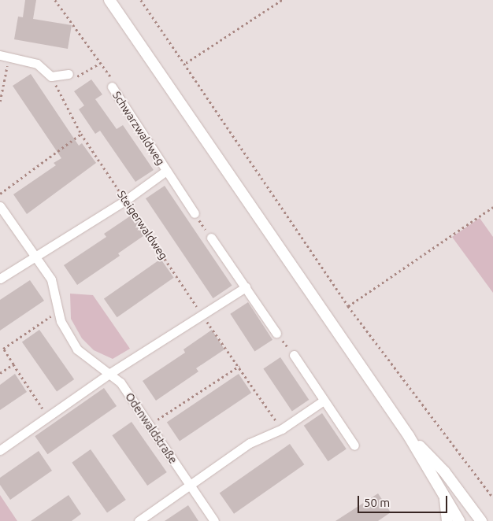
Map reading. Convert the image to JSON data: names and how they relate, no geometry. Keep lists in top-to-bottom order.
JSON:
{
  "streets": {
    "street": ["Schwarzwaldweg", "Odenwaldstraße"],
    "path": ["Steigerwaldweg"]
  },
  "crossings": [
    ["Schwarzwaldweg", "Steigerwaldweg"],
    ["Schwarzwaldweg", "Odenwaldstraße"]
  ],
  "scale_bar": "50 m"
}
